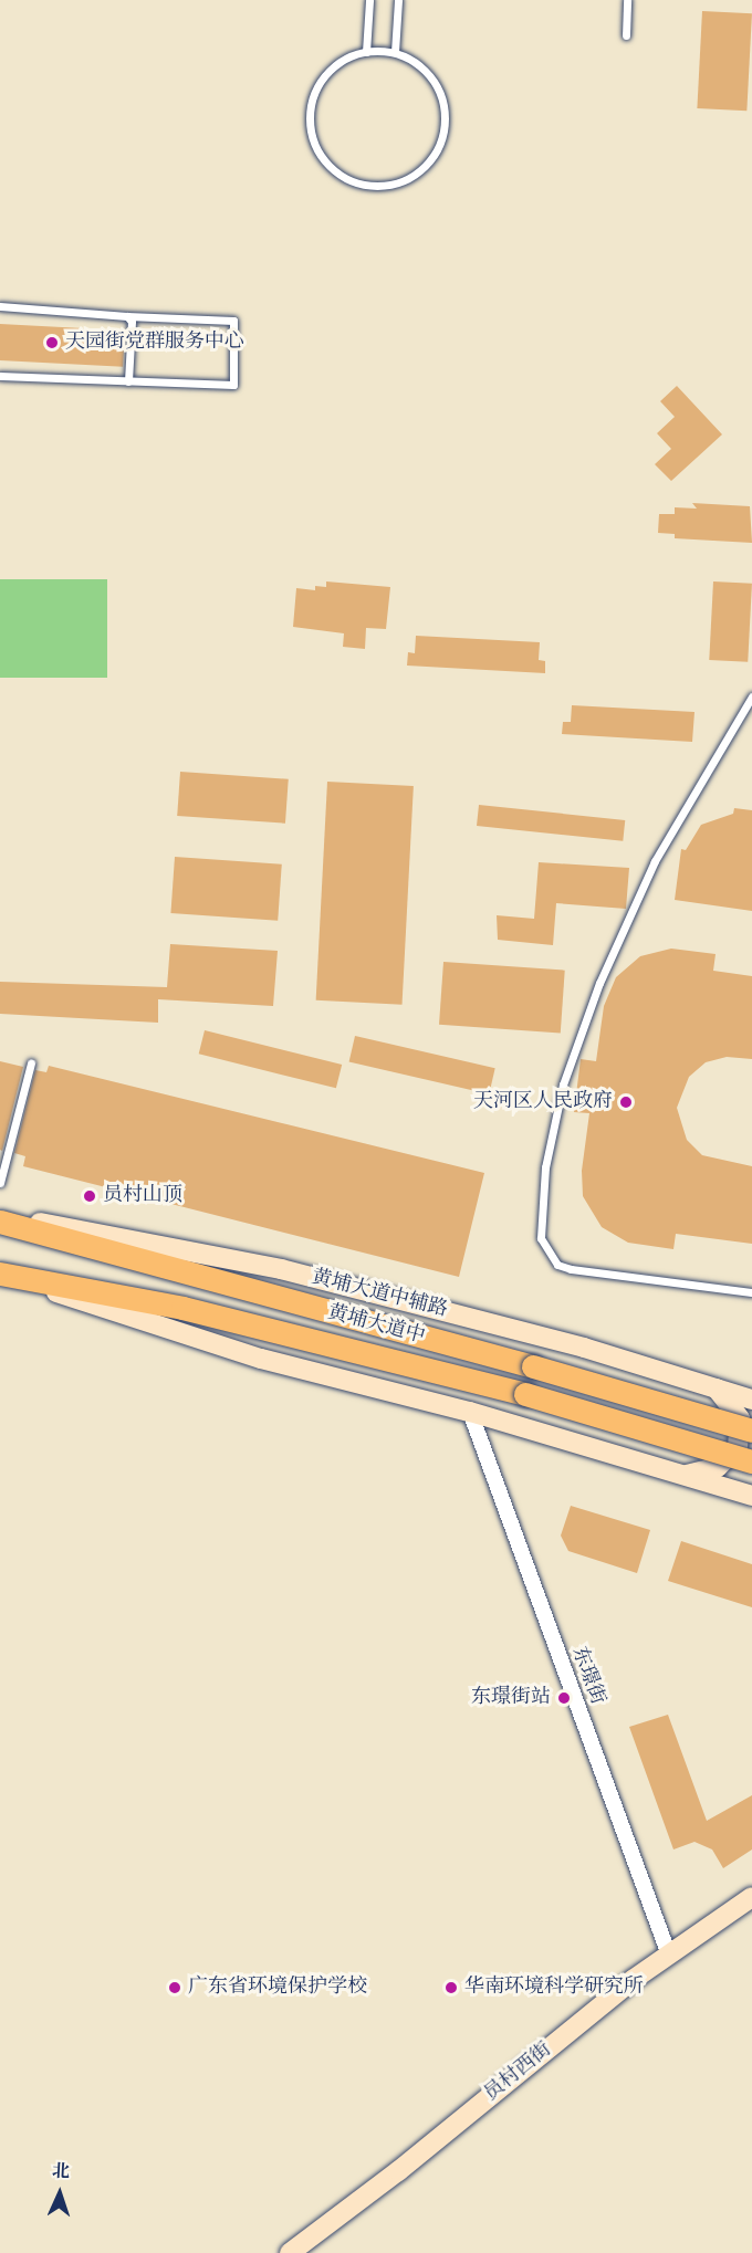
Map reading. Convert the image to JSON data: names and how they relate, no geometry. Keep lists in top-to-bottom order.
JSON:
{
  "streets": {
    "main road": ["黄埔大道中辅路", "黄埔大道中", "员村西街"],
    "street": ["东璟街"]
  },
  "crossings": [
    ["东璟街", "员村西街"]
  ],
  "places": [
    "天园街党群服务中心",
    "天河区人民政府",
    "员村山顶",
    "东璟街站",
    "广东省环境保护学校",
    "华南环境科学研究所"
  ],
  "north": "top"
}
